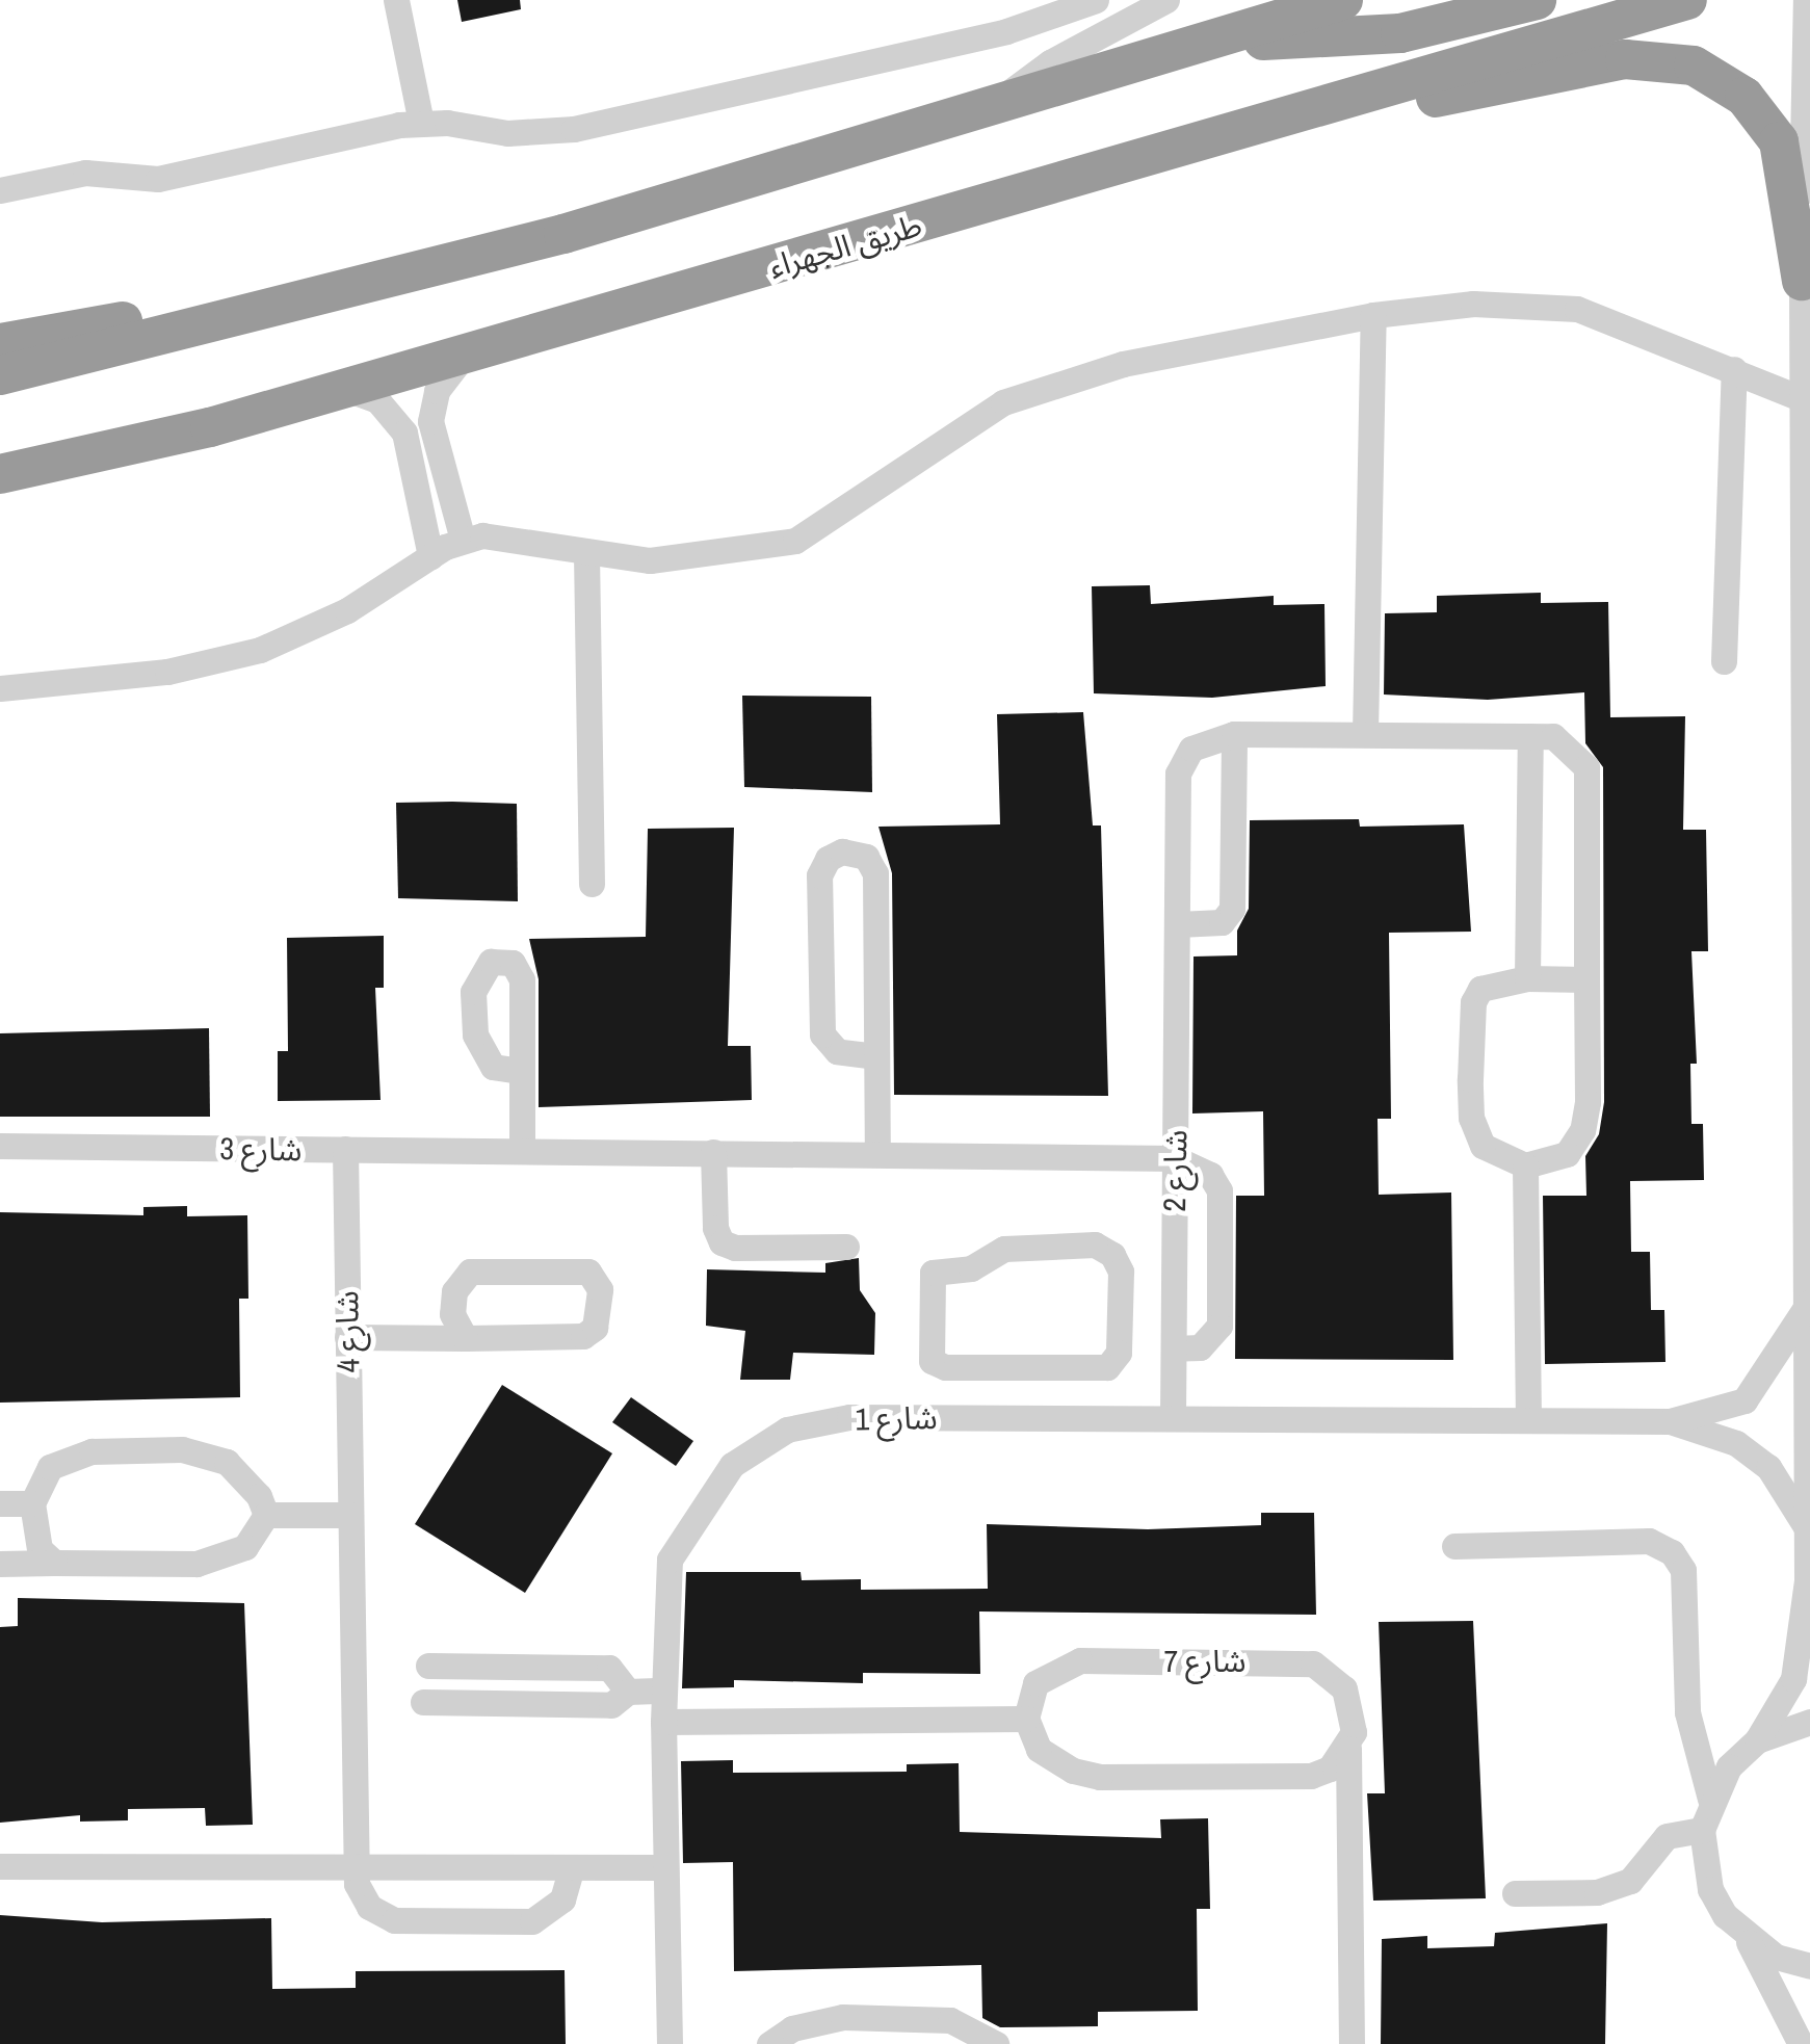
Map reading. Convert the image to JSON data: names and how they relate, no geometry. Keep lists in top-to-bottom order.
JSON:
{
  "streets": {
    "highway": ["طريق الجهراء"],
    "street": [
      "شارع 3",
      "شارع 2",
      "شارع 4",
      "شارع 1",
      "شارع 7"
    ]
  },
  "crossings": [
    ["شارع 3", "شارع 2"],
    ["شارع 3", "شارع 4"],
    ["شارع 2", "شارع 1"]
  ]
}
